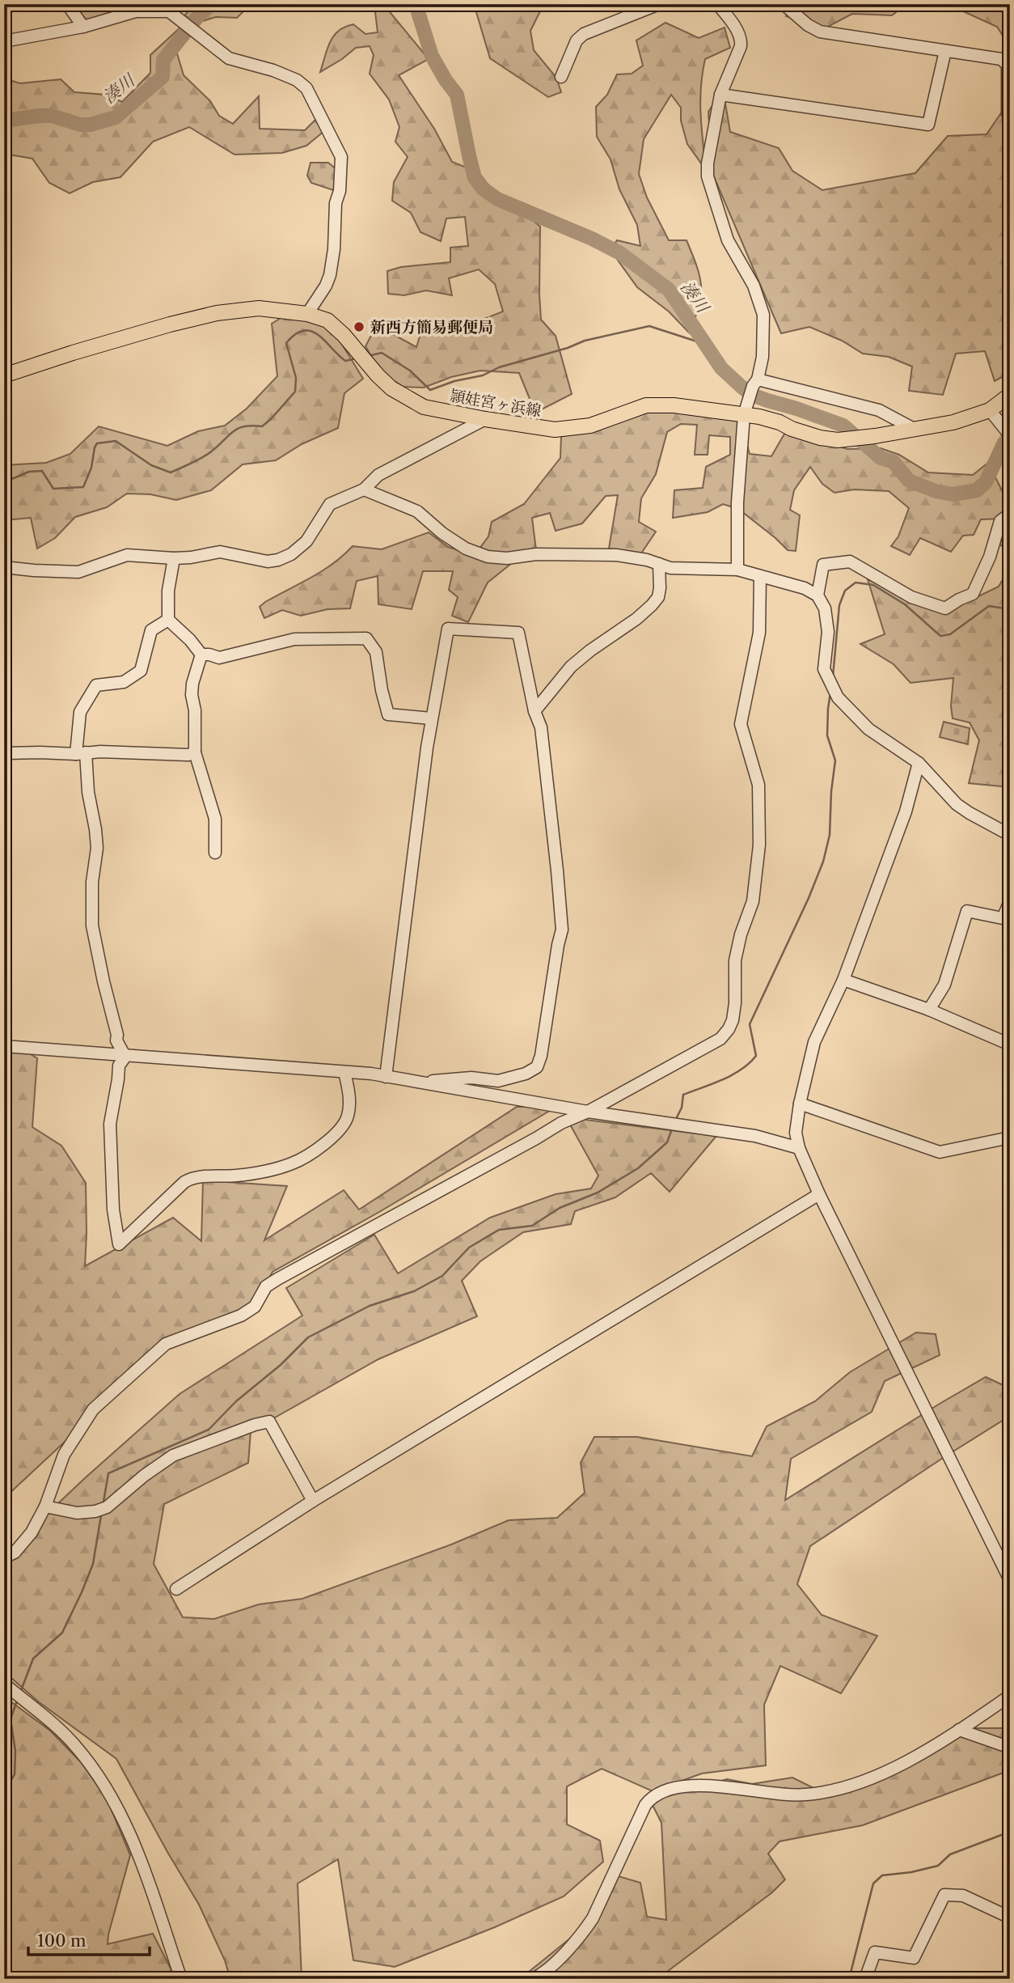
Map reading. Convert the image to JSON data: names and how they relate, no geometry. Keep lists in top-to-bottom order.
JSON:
{
  "streets": {
    "main road": ["頴娃宮ヶ浜線"]
  },
  "water": ["湊川"],
  "places": ["新西方簡易郵便局"],
  "scale_bar": "100 m"
}
